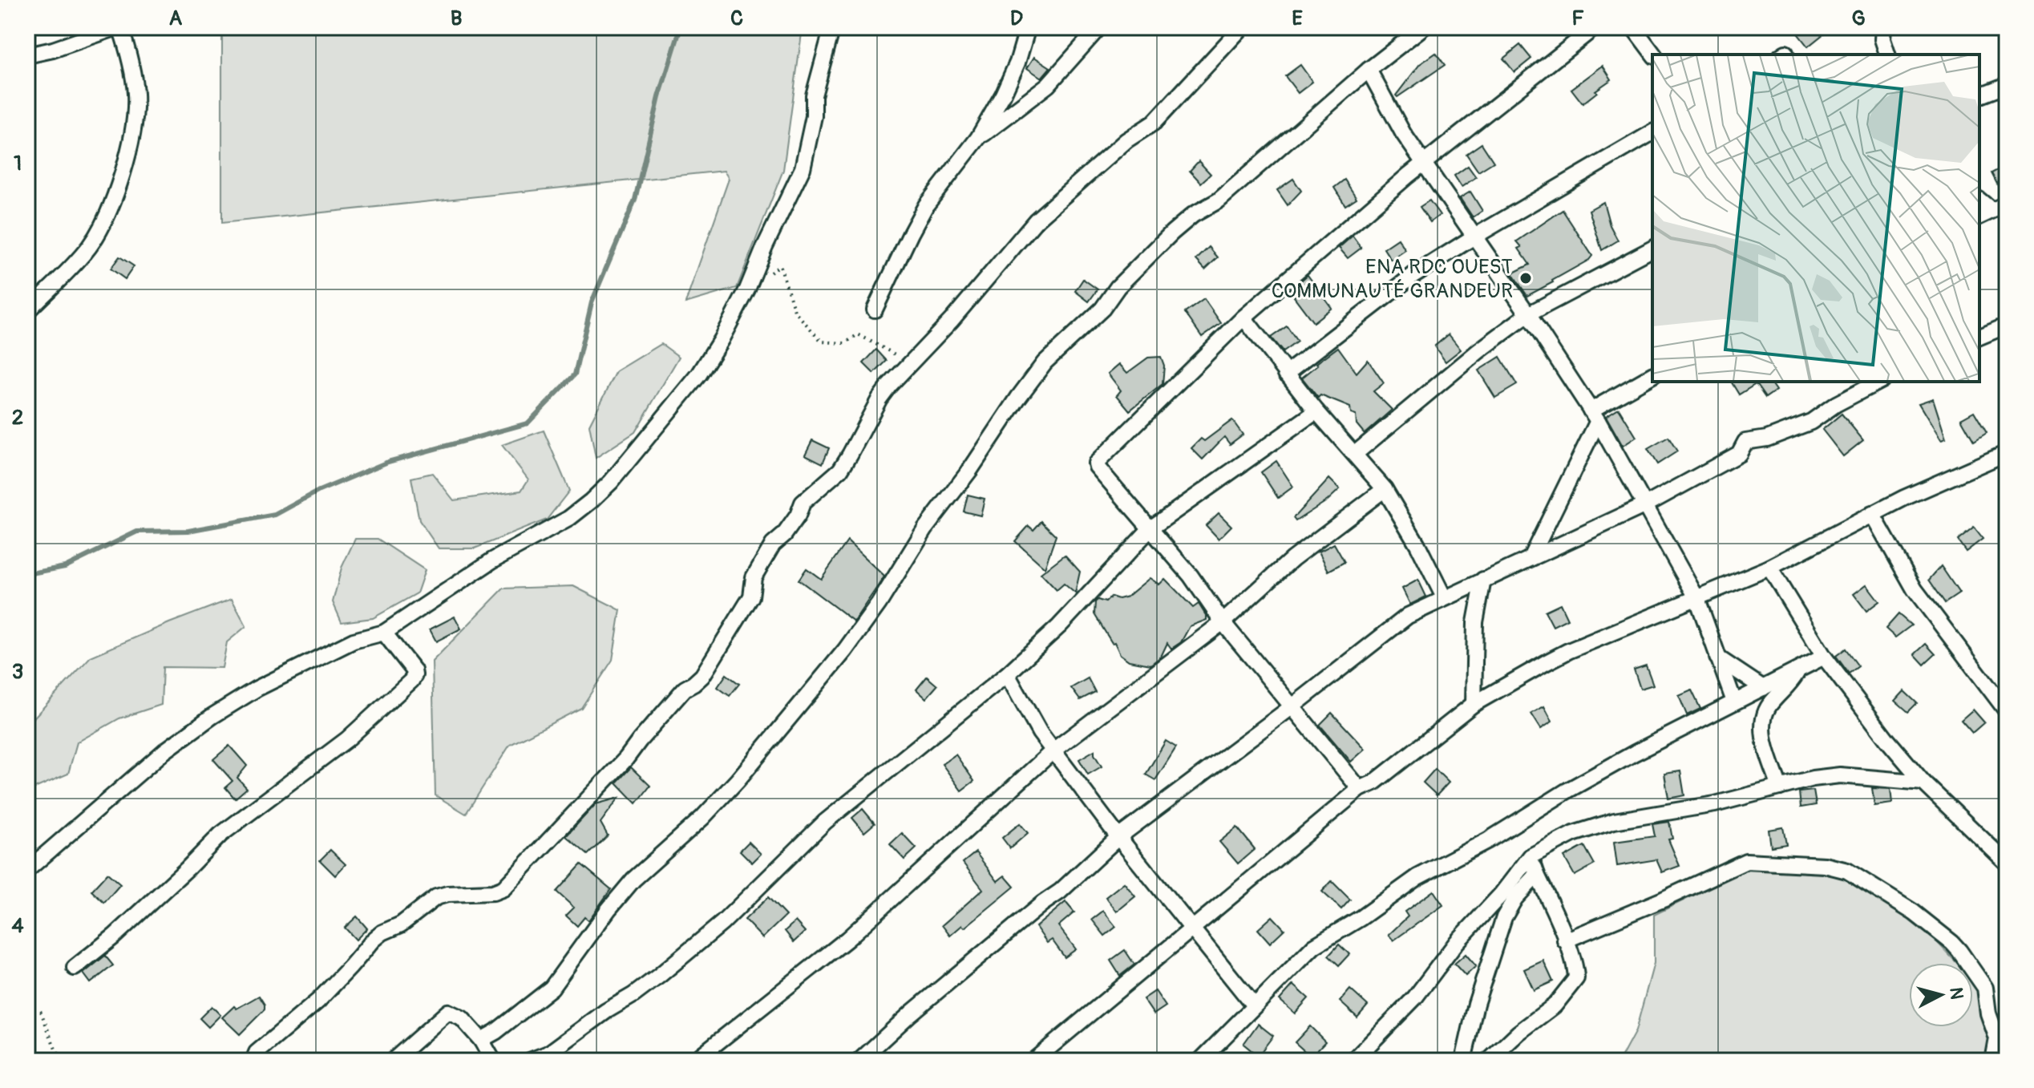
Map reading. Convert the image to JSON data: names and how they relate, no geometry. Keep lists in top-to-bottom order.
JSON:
{
  "places": ["ENA RDC OUEST COMMUNAUTÉ GRANDEUR"],
  "north": "right",
  "grid": {
    "columns": [
      "A",
      "B",
      "C",
      "D",
      "E",
      "F",
      "G"
    ],
    "rows": [
      "1",
      "2",
      "3",
      "4"
    ]
  }
}
